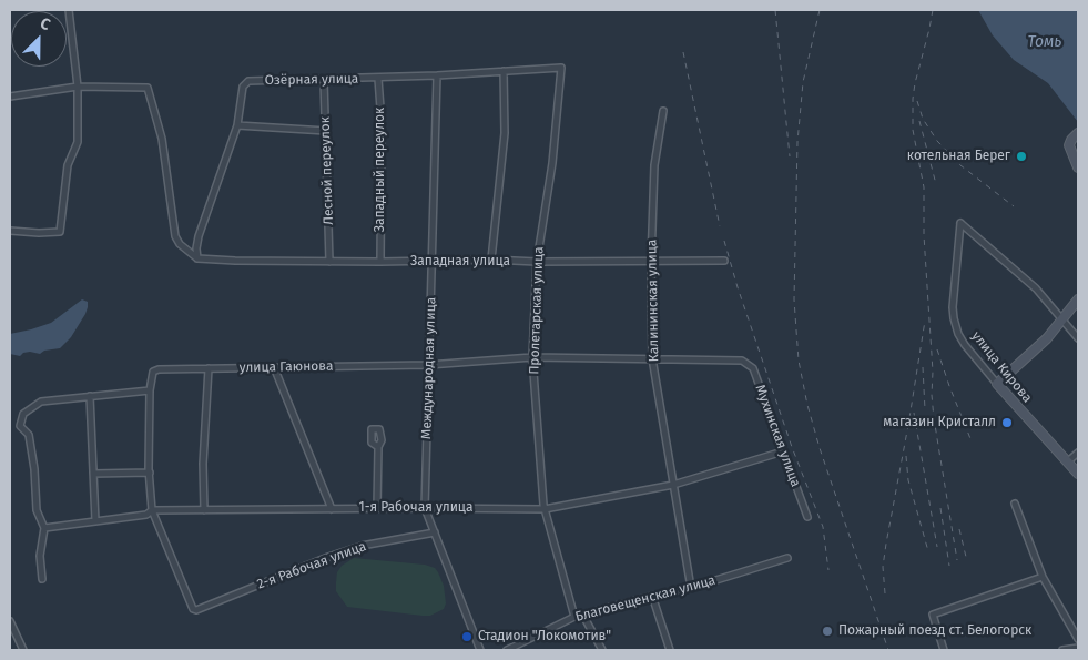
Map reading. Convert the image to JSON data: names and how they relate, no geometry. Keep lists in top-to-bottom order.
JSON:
{
  "streets": {
    "main road": ["улица Кирова"],
    "street": [
      "Озёрная улица",
      "Западный переулок",
      "Лесной переулок",
      "Западная улица",
      "Калининская улица",
      "Пролетарская улица",
      "улица Гаюнова",
      "Международная улица",
      "Мухинская улица",
      "1-я Рабочая улица",
      "2-я Рабочая улица",
      "Благовещенская улица"
    ]
  },
  "crossings": [
    ["Озёрная улица", "Западный переулок"],
    ["Озёрная улица", "Лесной переулок"],
    ["Озёрная улица", "Западная улица"],
    ["Озёрная улица", "Пролетарская улица"],
    ["Озёрная улица", "Международная улица"],
    ["Западный переулок", "Западная улица"],
    ["Лесной переулок", "Западная улица"],
    ["Западная улица", "Калининская улица"],
    ["Западная улица", "Пролетарская улица"],
    ["Западная улица", "Международная улица"],
    ["Калининская улица", "улица Гаюнова"],
    ["Калининская улица", "1-я Рабочая улица"],
    ["Калининская улица", "Благовещенская улица"],
    ["Пролетарская улица", "улица Гаюнова"],
    ["Пролетарская улица", "1-я Рабочая улица"],
    ["Пролетарская улица", "Благовещенская улица"],
    ["улица Гаюнова", "Международная улица"],
    ["улица Гаюнова", "Мухинская улица"],
    ["Международная улица", "1-я Рабочая улица"],
    ["Международная улица", "2-я Рабочая улица"],
    ["Мухинская улица", "1-я Рабочая улица"],
    ["1-я Рабочая улица", "2-я Рабочая улица"]
  ],
  "water": ["Томь"],
  "places": [
    "котельная Берег",
    "магазин Кристалл",
    "Пожарный поезд ст. Белогорск",
    "Стадион \"Локомотив\""
  ],
  "north": "top right"
}
